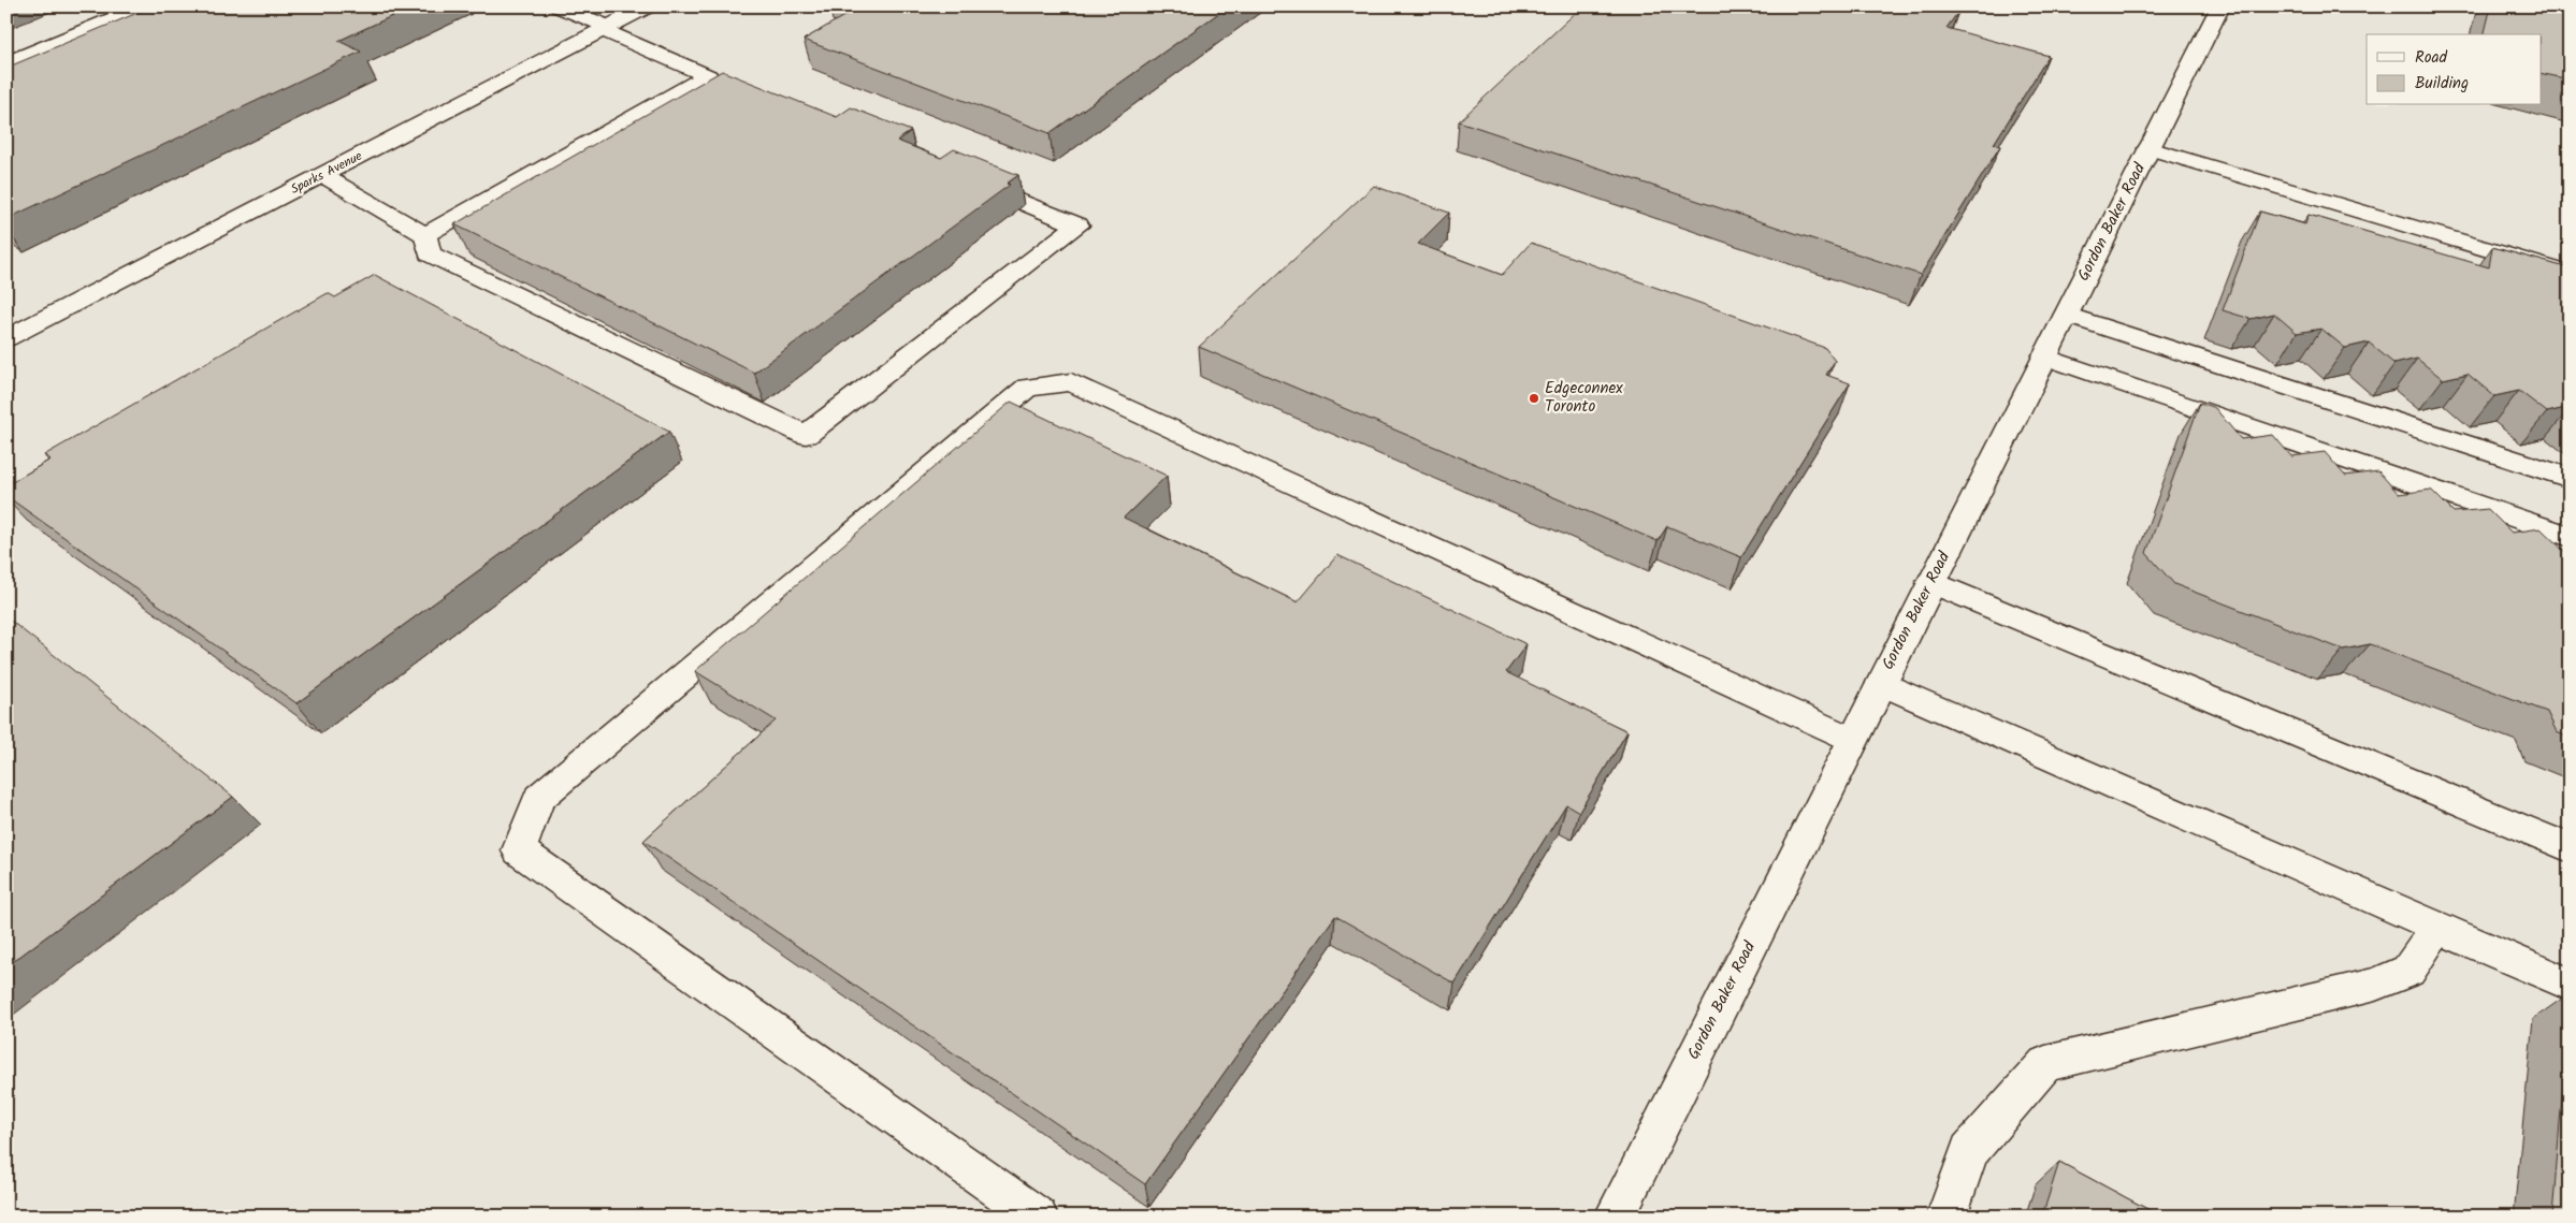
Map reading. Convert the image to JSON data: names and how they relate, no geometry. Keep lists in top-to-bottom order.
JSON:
{
  "streets": {
    "street": ["Sparks Avenue", "Gordon Baker Road"]
  },
  "places": ["Edgeconnex Toronto"],
  "legend": ["Road", "Building"]
}
